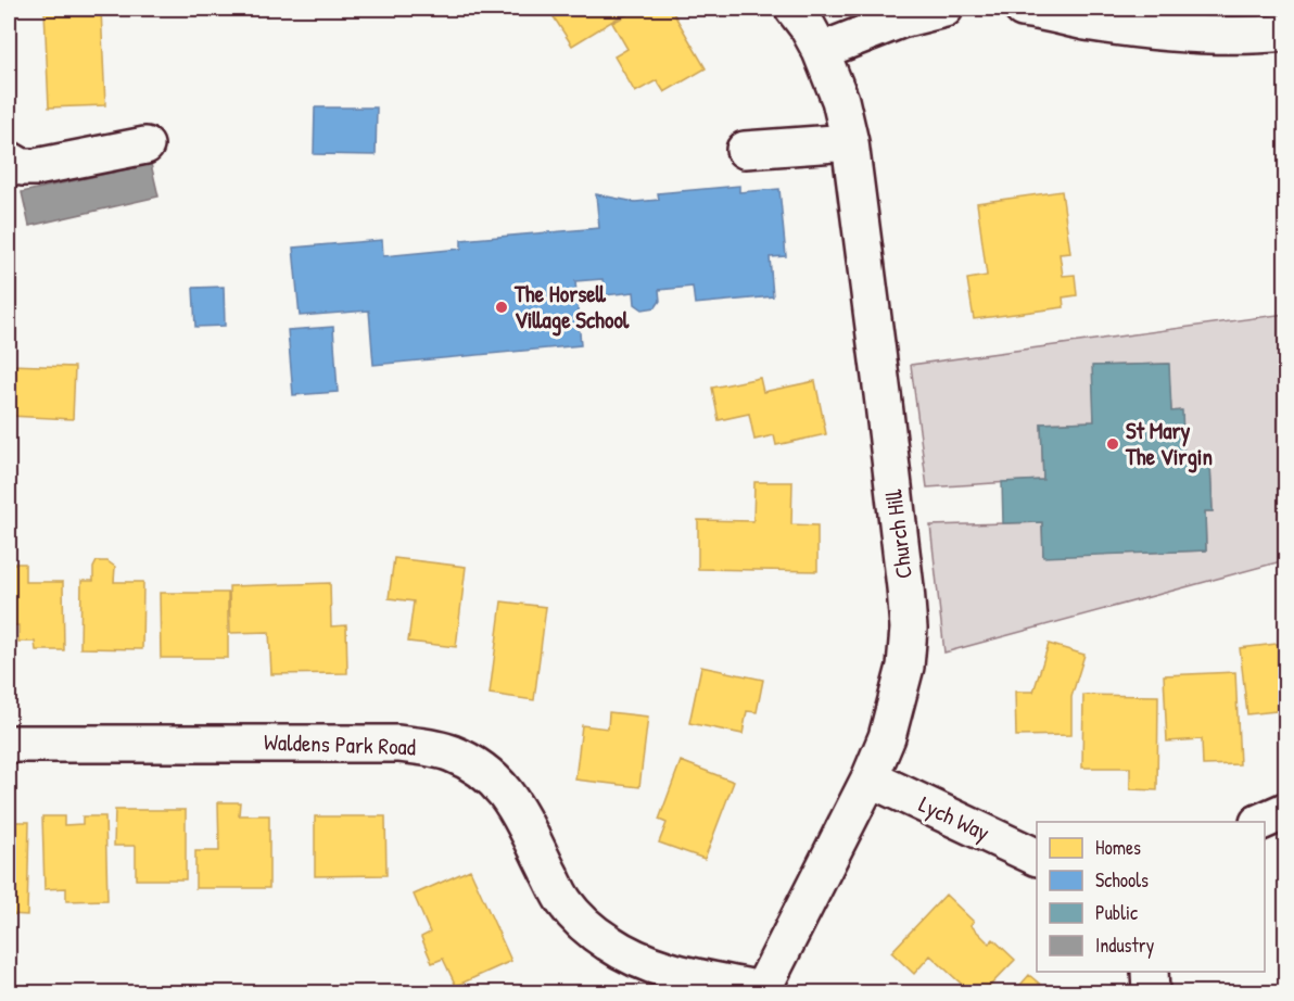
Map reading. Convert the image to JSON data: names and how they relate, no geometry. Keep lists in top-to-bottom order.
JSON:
{
  "streets": {
    "street": ["Church Hill", "Waldens Park Road", "Lych Way"]
  },
  "crossings": [
    ["Church Hill", "Waldens Park Road"],
    ["Church Hill", "Lych Way"]
  ],
  "places": ["The Horsell Village School", "St Mary The Virgin"],
  "legend": [
    "Homes",
    "Schools",
    "Public",
    "Industry"
  ]
}
